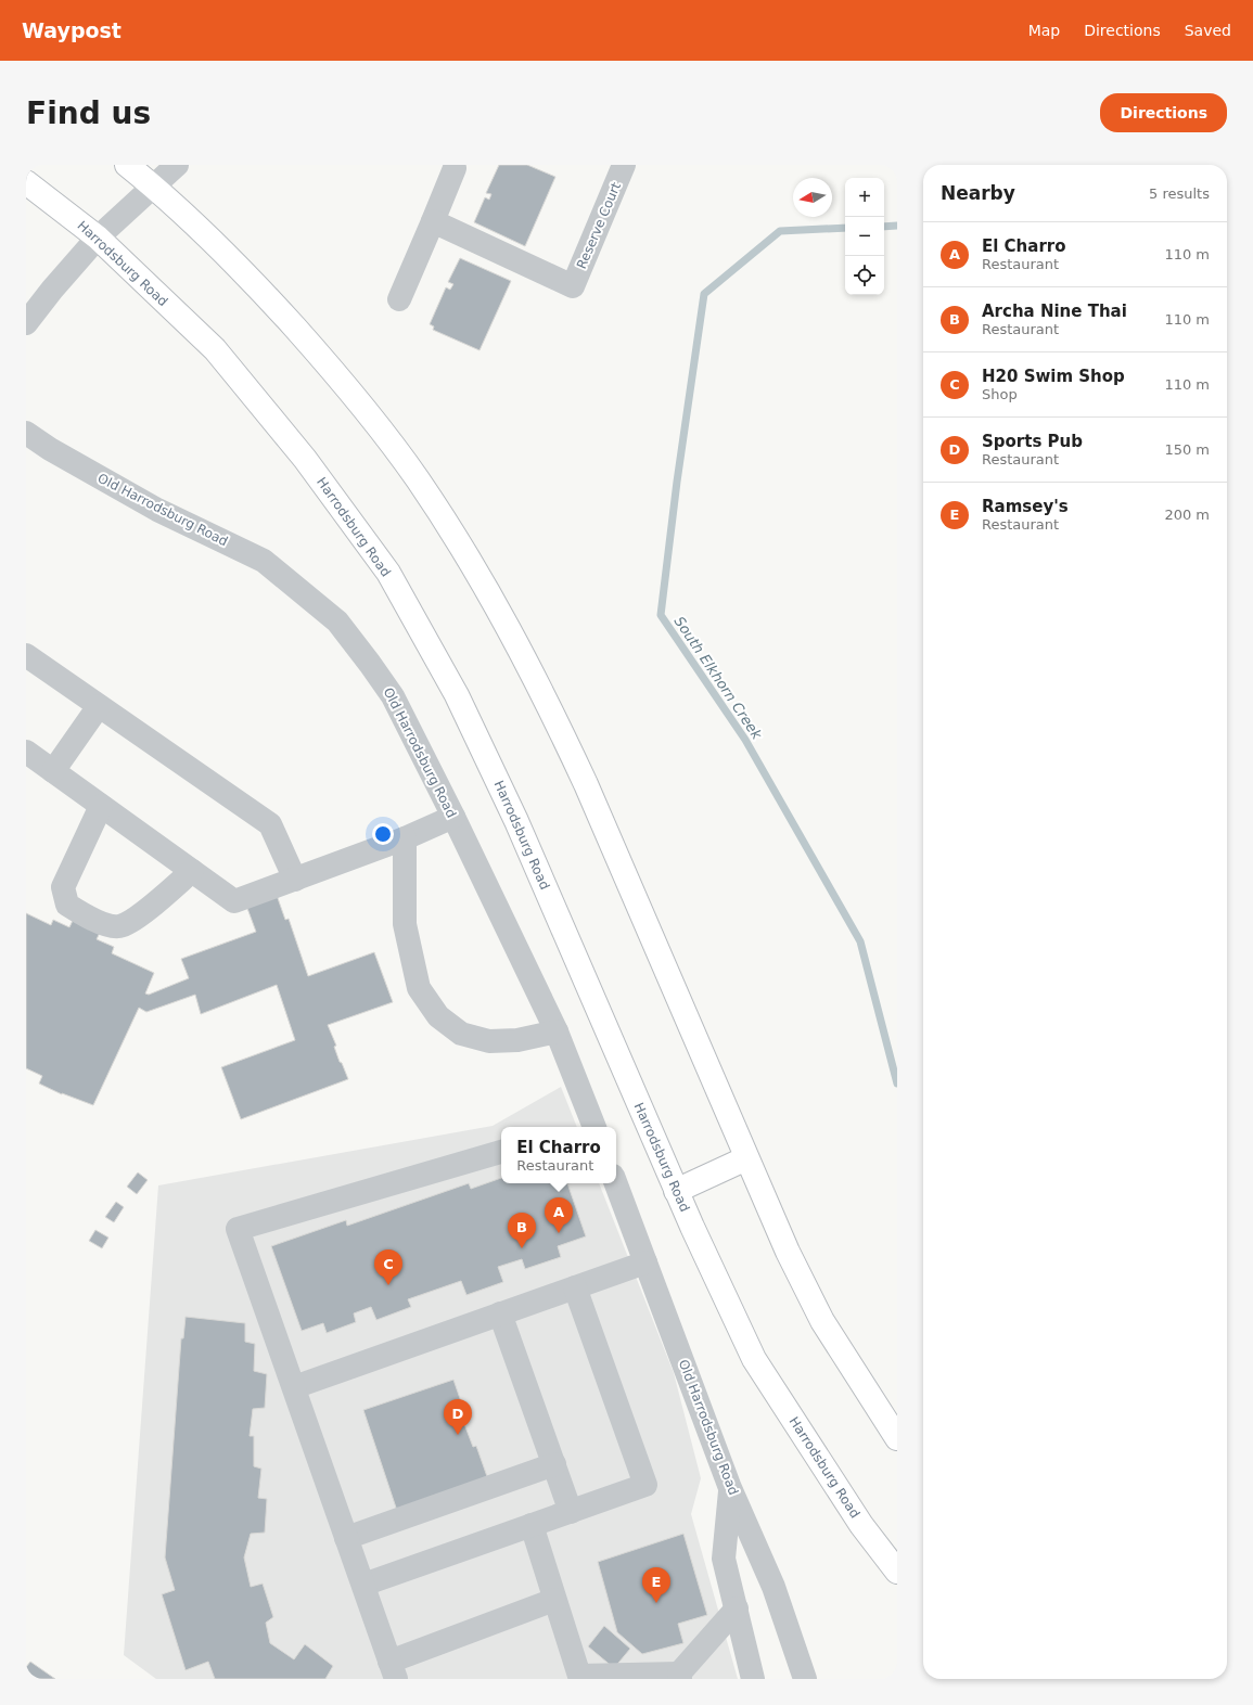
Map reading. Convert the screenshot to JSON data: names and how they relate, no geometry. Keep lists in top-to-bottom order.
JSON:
{
  "streets": {
    "main road": ["Harrodsburg Road"],
    "street": ["Reserve Court", "Old Harrodsburg Road"]
  },
  "water": ["South Elkhorn Creek"],
  "north": "left",
  "page": {
    "header": "Waypost",
    "nav": ["Map", "Directions", "Saved"],
    "buttons": "Directions",
    "title": "Find us",
    "heading": ["Nearby", "5 results"],
    "map_buttons": ["+", "−"],
    "list": [
      {
        "mark": "A",
        "name": "El Charro",
        "note": "Restaurant",
        "value": "110 m"
      },
      {
        "mark": "B",
        "name": "Archa Nine Thai",
        "note": "Restaurant",
        "value": "110 m"
      },
      {
        "mark": "C",
        "name": "H20 Swim Shop",
        "note": "Shop",
        "value": "110 m"
      },
      {
        "mark": "D",
        "name": "Sports Pub",
        "note": "Restaurant",
        "value": "150 m"
      },
      {
        "mark": "E",
        "name": "Ramsey's",
        "note": "Restaurant",
        "value": "200 m"
      }
    ],
    "popup": ["El Charro", "Restaurant"],
    "pins": [
      "A",
      "B",
      "C",
      "D",
      "E"
    ]
  }
}
